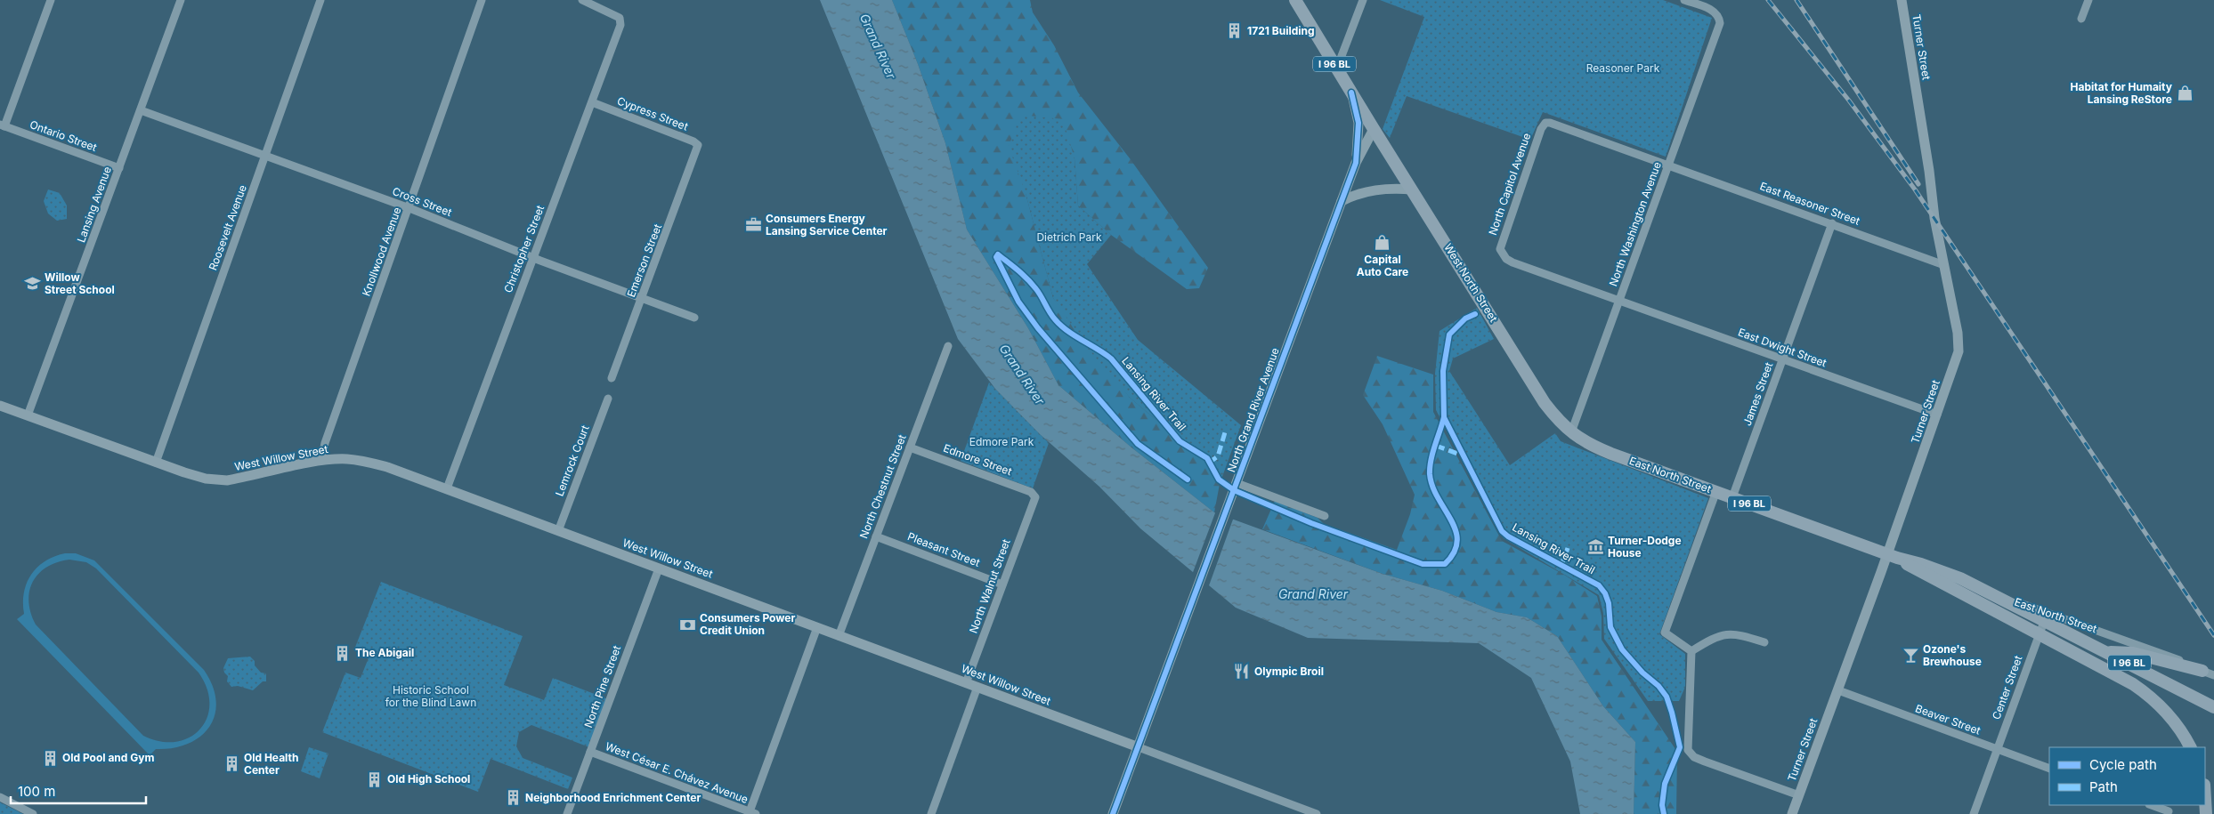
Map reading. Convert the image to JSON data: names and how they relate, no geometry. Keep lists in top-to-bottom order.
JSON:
{
  "streets": {
    "main road": ["I 96 BL", "West North Street", "East North Street"],
    "street": [
      "Turner Street",
      "Cypress Street",
      "Ontario Street",
      "North Capitol Avenue",
      "Cross Street",
      "East Reasoner Street",
      "Lansing Avenue",
      "North Washington Avenue",
      "Roosevelt Avenue",
      "Christopher Street",
      "Knollwood Avenue",
      "Emerson Street",
      "East Dwight Street",
      "James Street",
      "North Grand River Avenue",
      "West Willow Street",
      "Edmore Street",
      "Lemrock Court",
      "North Chestnut Street",
      "Pleasant Street",
      "North Walnut Street",
      "North Pine Street",
      "Center Street",
      "Beaver Street",
      "West César E. Chávez Avenue"
    ],
    "cycle path": ["Lansing River Trail"]
  },
  "crossings": [
    ["Turner Street", "East Reasoner Street"],
    ["Turner Street", "East Dwight Street"],
    ["Turner Street", "East North Street"],
    ["Turner Street", "Beaver Street"],
    ["I 96 BL", "West North Street"],
    ["I 96 BL", "North Grand River Avenue"],
    ["I 96 BL", "East North Street"],
    ["I 96 BL", "Center Street"],
    ["Cypress Street", "Christopher Street"],
    ["Cypress Street", "Emerson Street"],
    ["Ontario Street", "Lansing Avenue"],
    ["North Capitol Avenue", "East Reasoner Street"],
    ["North Capitol Avenue", "East Dwight Street"],
    ["Cross Street", "Lansing Avenue"],
    ["Cross Street", "Roosevelt Avenue"],
    ["Cross Street", "Christopher Street"],
    ["Cross Street", "Knollwood Avenue"],
    ["Cross Street", "Emerson Street"],
    ["East Reasoner Street", "North Washington Avenue"],
    ["East Reasoner Street", "James Street"],
    ["Lansing Avenue", "West Willow Street"],
    ["North Washington Avenue", "West North Street"],
    ["North Washington Avenue", "East Dwight Street"],
    ["North Washington Avenue", "East North Street"],
    ["Roosevelt Avenue", "West Willow Street"],
    ["Christopher Street", "West Willow Street"],
    ["Knollwood Avenue", "West Willow Street"],
    ["West North Street", "North Grand River Avenue"],
    ["West North Street", "East North Street"],
    ["East Dwight Street", "James Street"],
    ["James Street", "East North Street"],
    ["North Grand River Avenue", "West Willow Street"],
    ["West Willow Street", "Lemrock Court"],
    ["West Willow Street", "North Chestnut Street"],
    ["West Willow Street", "North Walnut Street"],
    ["West Willow Street", "North Pine Street"],
    ["Edmore Street", "North Chestnut Street"],
    ["Edmore Street", "North Walnut Street"],
    ["East North Street", "Center Street"],
    ["North Chestnut Street", "Pleasant Street"],
    ["Pleasant Street", "North Walnut Street"],
    ["North Pine Street", "West César E. Chávez Avenue"],
    ["Center Street", "Beaver Street"]
  ],
  "water": ["Grand River"],
  "parks": [
    "Reasoner Park",
    "Dietrich Park",
    "Edmore Park",
    "Historic School for the Blind Lawn"
  ],
  "places": {
    "building": [
      "1721 Building",
      "The Abigail",
      "Old Pool and Gym",
      "Old Health Center",
      "Old High School",
      "Neighborhood Enrichment Center"
    ],
    "shop": ["Habitat for Humaity Lansing ReStore", "Capital Auto Care"],
    "office": ["Consumers Energy Lansing Service Center"],
    "school or university": ["Willow Street School"],
    "museum": ["Turner-Dodge House"],
    "bank": ["Consumers Power Credit Union"],
    "bar": ["Ozone's Brewhouse"],
    "restaurant": ["Olympic Broil"]
  },
  "legend": ["Cycle path", "Path"],
  "scale_bar": "100 m"
}
